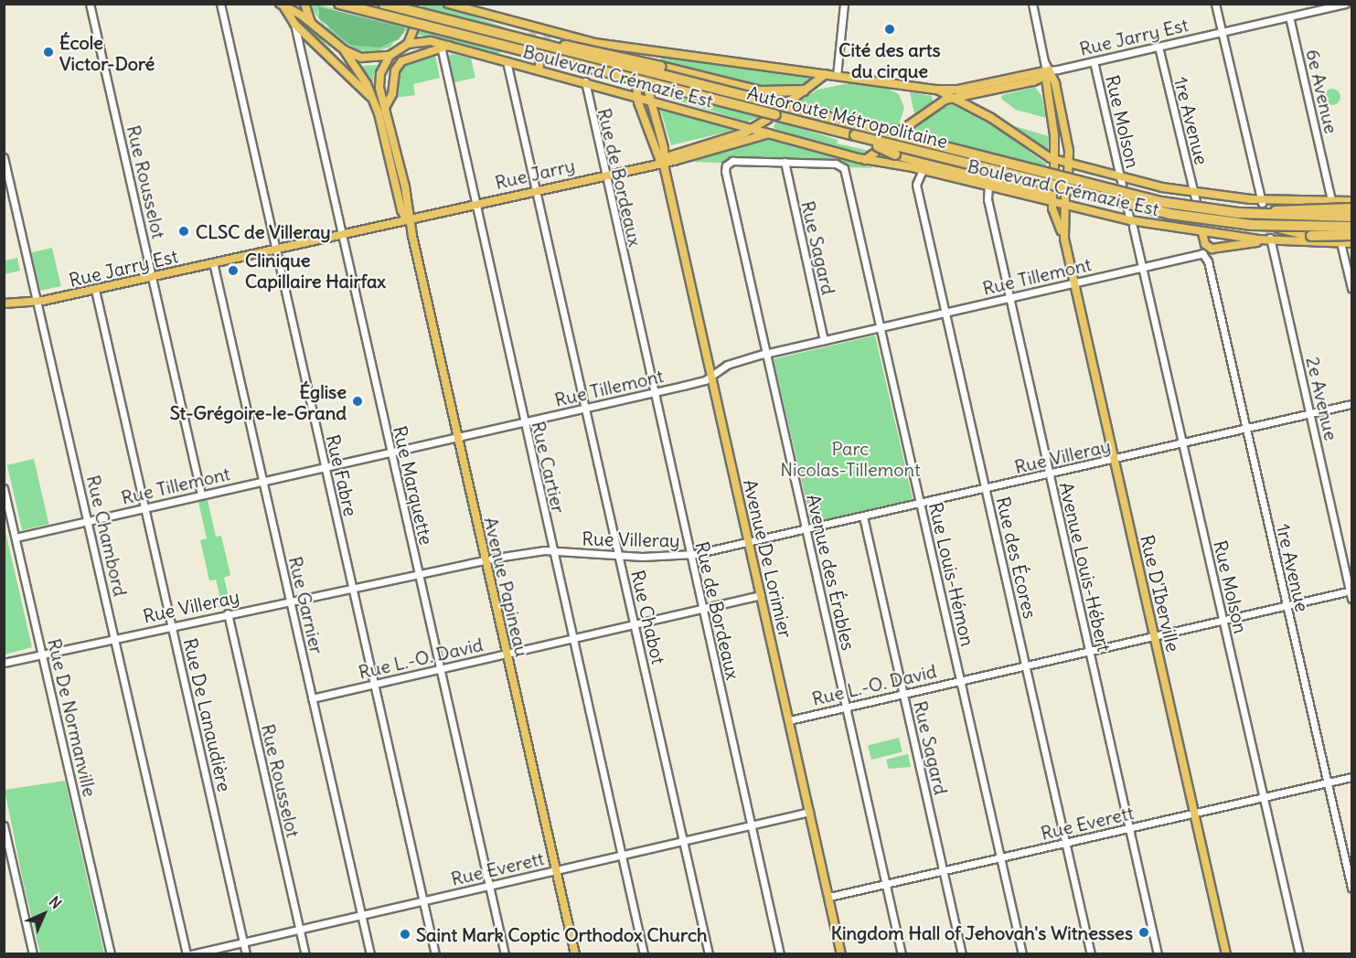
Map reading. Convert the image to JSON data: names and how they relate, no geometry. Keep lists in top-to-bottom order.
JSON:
{
  "streets": {
    "highway": ["Autoroute Métropolitaine"],
    "main road": [
      "Rue Jarry Est",
      "Boulevard Crémazie Est",
      "Rue Jarry",
      "Avenue De Lorimier",
      "Avenue Papineau",
      "Rue D'Iberville"
    ],
    "street": [
      "6e Avenue",
      "1re Avenue",
      "Rue Molson",
      "Rue de Bordeaux",
      "Rue Rousselot",
      "Rue Sagard",
      "Rue Tillemont",
      "2e Avenue",
      "Rue Villeray",
      "Rue Cartier",
      "Rue Fabre",
      "Rue Marquette",
      "Rue Chambord",
      "Rue des Écores",
      "Avenue Louis-Hébert",
      "Avenue des Érables",
      "Rue Louis-Hémon",
      "Rue Garnier",
      "Rue Chabot",
      "Rue L.-O. David",
      "Rue De Lanaudière",
      "Rue De Normanville",
      "Rue Everett"
    ]
  },
  "crossings": [
    ["Rue Jarry Est", "Boulevard Crémazie Est"],
    ["Rue Jarry Est", "6e Avenue"],
    ["Rue Jarry Est", "1re Avenue"],
    ["Rue Jarry Est", "Rue Molson"],
    ["Rue Jarry Est", "Rue Jarry"],
    ["Rue Jarry Est", "Rue Rousselot"],
    ["Rue Jarry Est", "Rue Cartier"],
    ["Rue Jarry Est", "Rue Fabre"],
    ["Rue Jarry Est", "Rue Marquette"],
    ["Rue Jarry Est", "Rue Chambord"],
    ["Rue Jarry Est", "Avenue Papineau"],
    ["Rue Jarry Est", "Rue Garnier"],
    ["Rue Jarry Est", "Rue De Lanaudière"],
    ["Boulevard Crémazie Est", "6e Avenue"],
    ["Boulevard Crémazie Est", "1re Avenue"],
    ["Boulevard Crémazie Est", "Rue Molson"],
    ["Boulevard Crémazie Est", "Rue de Bordeaux"],
    ["Boulevard Crémazie Est", "2e Avenue"],
    ["Boulevard Crémazie Est", "Rue Cartier"],
    ["Boulevard Crémazie Est", "Rue des Écores"],
    ["Boulevard Crémazie Est", "Avenue De Lorimier"],
    ["Boulevard Crémazie Est", "Avenue Louis-Hébert"],
    ["Boulevard Crémazie Est", "Avenue Papineau"],
    ["Boulevard Crémazie Est", "Rue D'Iberville"],
    ["Boulevard Crémazie Est", "Rue Chabot"],
    ["1re Avenue", "Rue Tillemont"],
    ["1re Avenue", "Rue Villeray"],
    ["1re Avenue", "Rue L.-O. David"],
    ["1re Avenue", "Rue Everett"],
    ["Rue Molson", "Rue Tillemont"],
    ["Rue Molson", "Rue Villeray"],
    ["Rue Molson", "Rue L.-O. David"],
    ["Rue Molson", "Rue Everett"],
    ["Rue Jarry", "Rue de Bordeaux"],
    ["Rue Jarry", "Rue Cartier"],
    ["Rue Jarry", "Rue Chabot"],
    ["Rue de Bordeaux", "Rue Tillemont"],
    ["Rue de Bordeaux", "Rue Villeray"],
    ["Rue de Bordeaux", "Rue L.-O. David"],
    ["Rue de Bordeaux", "Rue Everett"],
    ["Rue Rousselot", "Rue Tillemont"],
    ["Rue Rousselot", "Rue Villeray"],
    ["Rue Rousselot", "Rue Everett"],
    ["Rue Sagard", "Rue Tillemont"],
    ["Rue Sagard", "Rue Villeray"],
    ["Rue Sagard", "Avenue des Érables"],
    ["Rue Sagard", "Rue Louis-Hémon"],
    ["Rue Sagard", "Rue L.-O. David"],
    ["Rue Sagard", "Rue Everett"],
    ["Rue Tillemont", "Rue Cartier"],
    ["Rue Tillemont", "Rue Fabre"],
    ["Rue Tillemont", "Rue Marquette"],
    ["Rue Tillemont", "Rue Chambord"],
    ["Rue Tillemont", "Rue des Écores"],
    ["Rue Tillemont", "Avenue De Lorimier"],
    ["Rue Tillemont", "Avenue Louis-Hébert"],
    ["Rue Tillemont", "Avenue des Érables"],
    ["Rue Tillemont", "Rue Louis-Hémon"],
    ["Rue Tillemont", "Avenue Papineau"],
    ["Rue Tillemont", "Rue D'Iberville"],
    ["Rue Tillemont", "Rue Garnier"],
    ["Rue Tillemont", "Rue Chabot"],
    ["Rue Tillemont", "Rue De Lanaudière"],
    ["Rue Tillemont", "Rue De Normanville"],
    ["2e Avenue", "Rue Villeray"],
    ["2e Avenue", "Rue L.-O. David"],
    ["Rue Villeray", "Rue Cartier"],
    ["Rue Villeray", "Rue Fabre"],
    ["Rue Villeray", "Rue Marquette"],
    ["Rue Villeray", "Rue Chambord"],
    ["Rue Villeray", "Rue des Écores"],
    ["Rue Villeray", "Avenue De Lorimier"],
    ["Rue Villeray", "Avenue Louis-Hébert"],
    ["Rue Villeray", "Avenue des Érables"],
    ["Rue Villeray", "Rue Louis-Hémon"],
    ["Rue Villeray", "Avenue Papineau"],
    ["Rue Villeray", "Rue D'Iberville"],
    ["Rue Villeray", "Rue Garnier"],
    ["Rue Villeray", "Rue Chabot"],
    ["Rue Villeray", "Rue De Lanaudière"],
    ["Rue Villeray", "Rue De Normanville"],
    ["Rue Cartier", "Rue L.-O. David"],
    ["Rue Cartier", "Rue Everett"],
    ["Rue Fabre", "Rue L.-O. David"],
    ["Rue Fabre", "Rue Everett"],
    ["Rue Marquette", "Rue L.-O. David"],
    ["Rue Marquette", "Rue Everett"],
    ["Rue des Écores", "Rue L.-O. David"],
    ["Rue des Écores", "Rue Everett"],
    ["Avenue De Lorimier", "Rue L.-O. David"],
    ["Avenue De Lorimier", "Rue Everett"],
    ["Avenue Louis-Hébert", "Rue L.-O. David"],
    ["Avenue Louis-Hébert", "Rue Everett"],
    ["Avenue des Érables", "Rue Louis-Hémon"],
    ["Avenue des Érables", "Rue L.-O. David"],
    ["Avenue des Érables", "Rue Everett"],
    ["Rue Louis-Hémon", "Rue L.-O. David"],
    ["Rue Louis-Hémon", "Rue Everett"],
    ["Avenue Papineau", "Rue L.-O. David"],
    ["Avenue Papineau", "Rue Everett"],
    ["Rue D'Iberville", "Rue L.-O. David"],
    ["Rue D'Iberville", "Rue Everett"],
    ["Rue Garnier", "Rue L.-O. David"],
    ["Rue Garnier", "Rue Everett"],
    ["Rue Chabot", "Rue L.-O. David"],
    ["Rue Chabot", "Rue Everett"],
    ["Rue De Lanaudière", "Rue Everett"]
  ],
  "parks": ["Parc Nicolas-Tillemont"],
  "places": [
    "Cité des arts du cirque",
    "École Victor-Doré",
    "CLSC de Villeray",
    "Clinique Capillaire Hairfax",
    "Église St-Grégoire-le-Grand",
    "Kingdom Hall of Jehovah's Witnesses",
    "Saint Mark Coptic Orthodox Church"
  ],
  "north": "top right"
}
